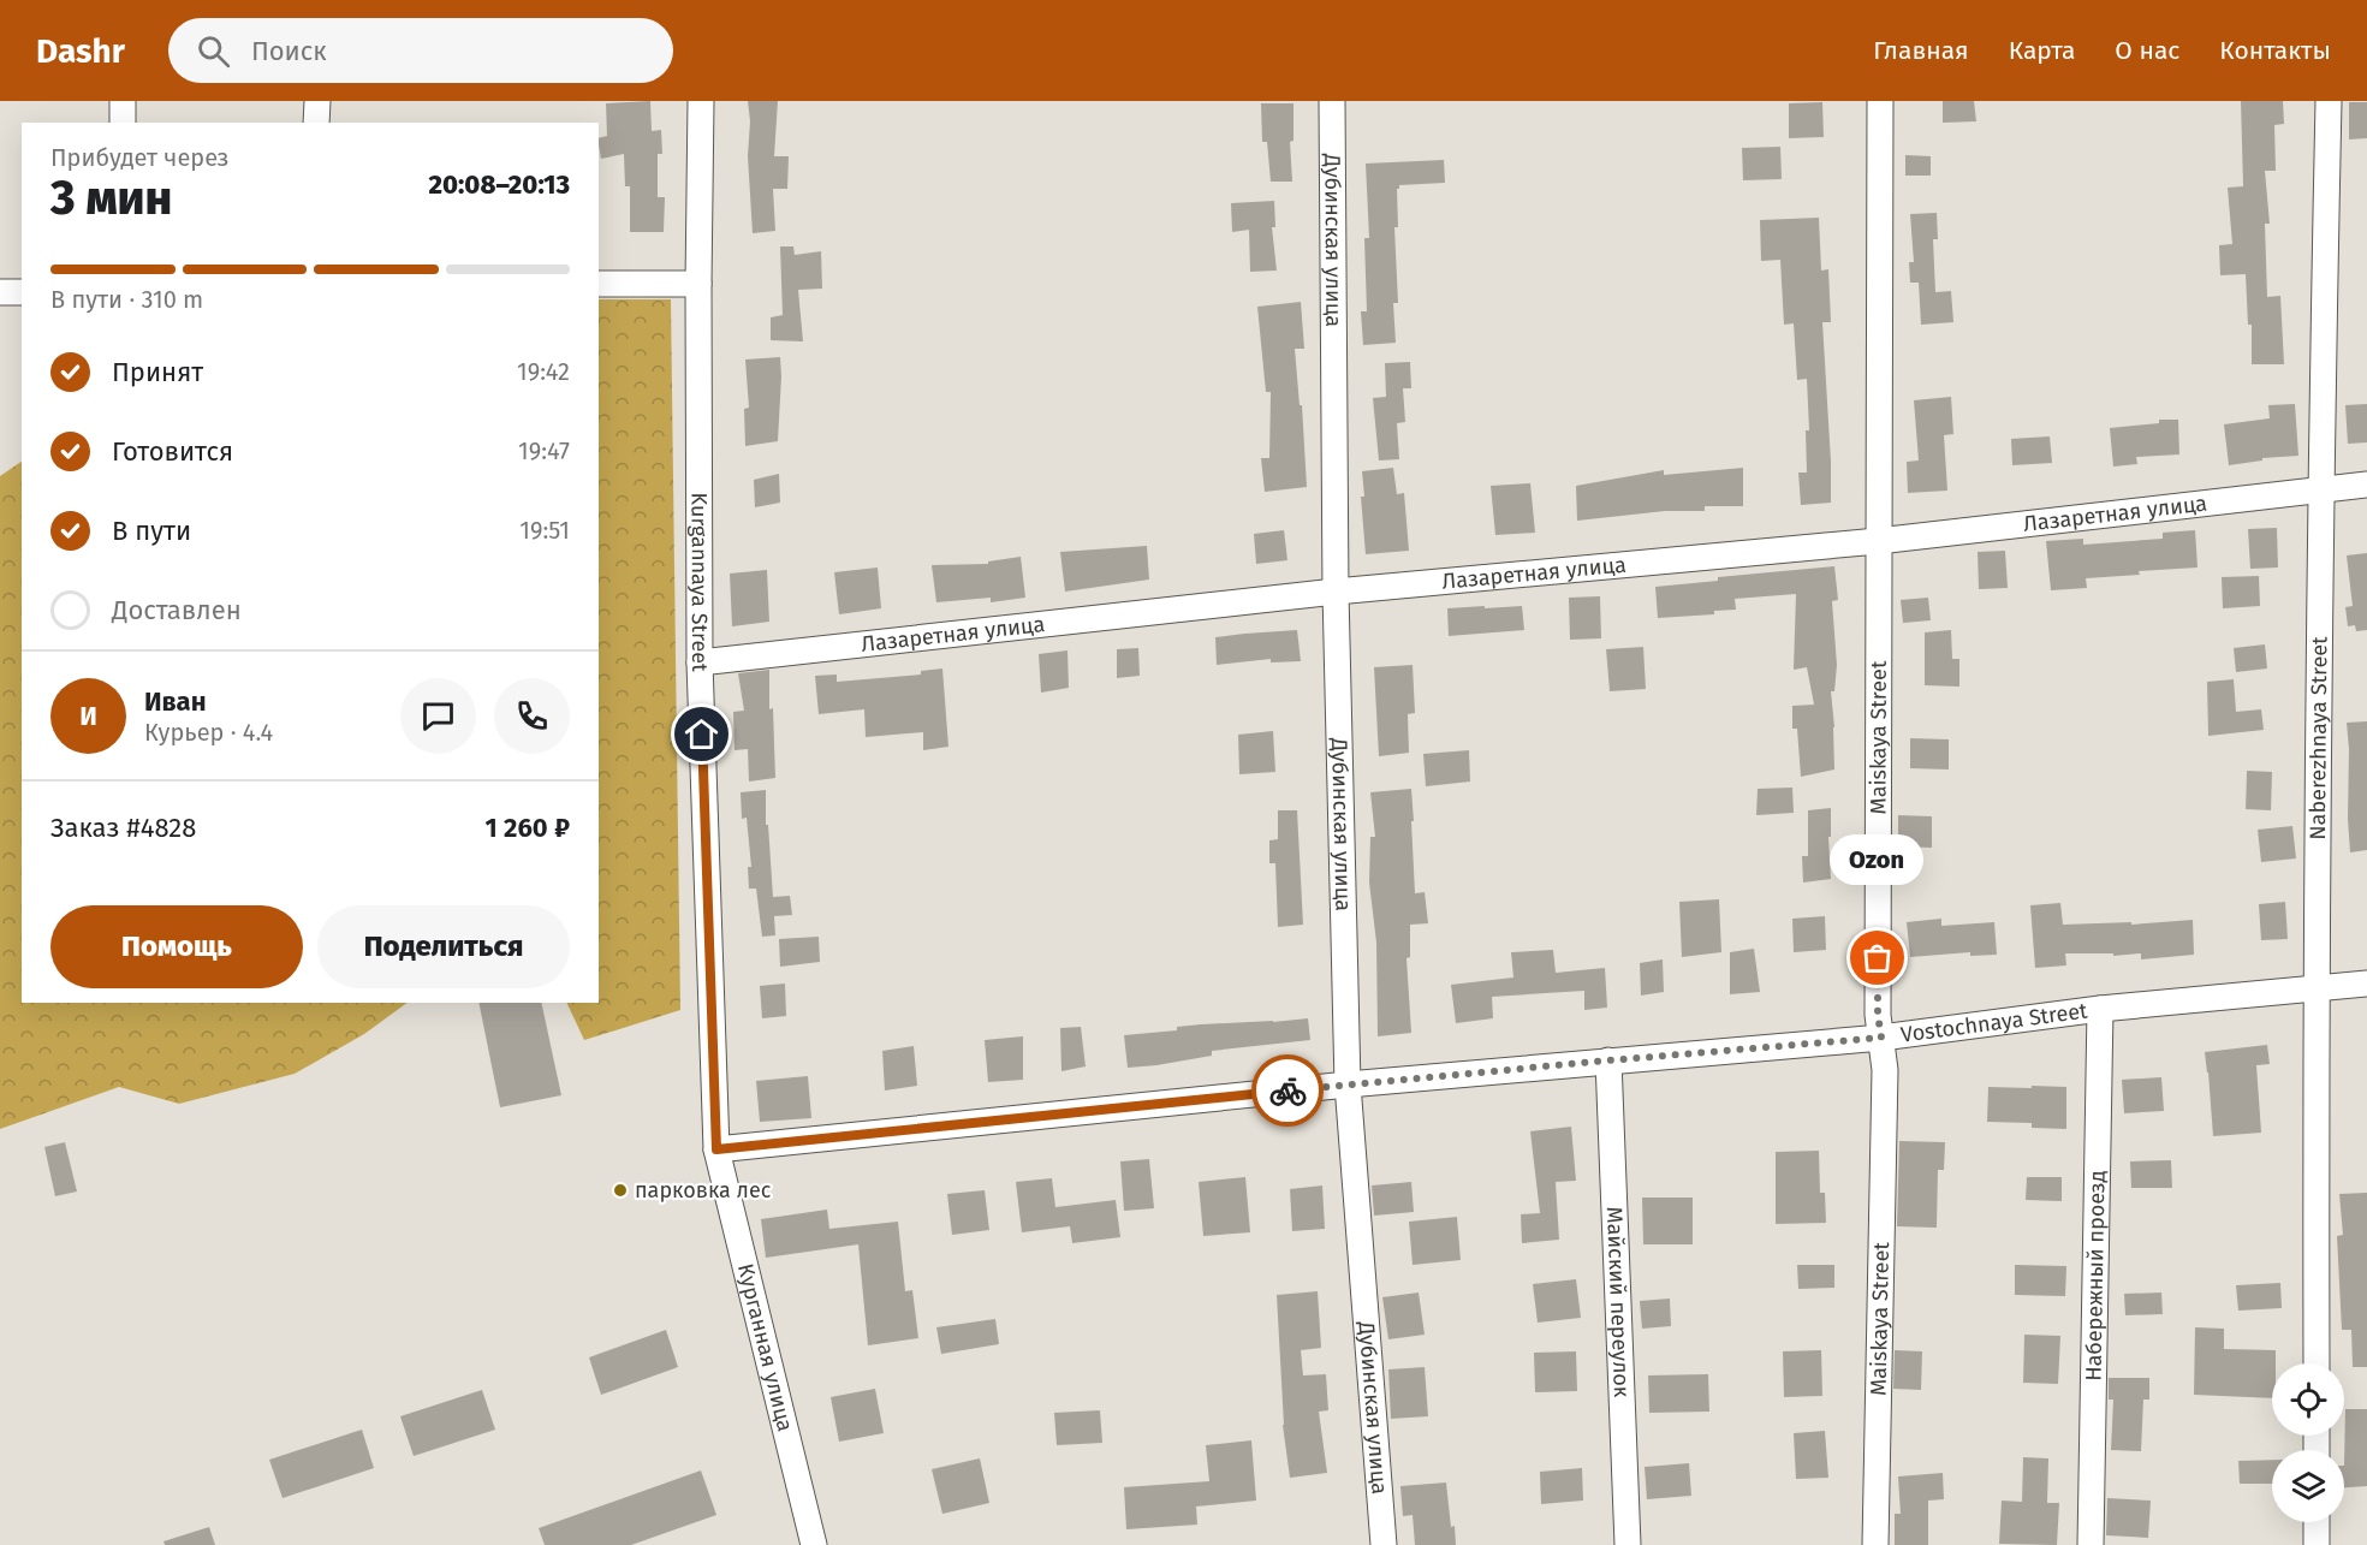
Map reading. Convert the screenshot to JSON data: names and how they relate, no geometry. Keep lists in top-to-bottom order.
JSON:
{
  "streets": {
    "street": [
      "Дубинская улица",
      "Лазаретная улица",
      "Kurgannaya Street",
      "Maiskaya Street",
      "Naberezhnaya Street",
      "Vostochnaya Street",
      "Набережный проезд",
      "Майский переулок",
      "Курганная улица"
    ]
  },
  "crossings": [
    ["Дубинская улица", "Лазаретная улица"],
    ["Дубинская улица", "Vostochnaya Street"],
    ["Лазаретная улица", "Kurgannaya Street"],
    ["Лазаретная улица", "Maiskaya Street"],
    ["Лазаретная улица", "Naberezhnaya Street"],
    ["Kurgannaya Street", "Vostochnaya Street"],
    ["Kurgannaya Street", "Курганная улица"],
    ["Maiskaya Street", "Vostochnaya Street"],
    ["Naberezhnaya Street", "Vostochnaya Street"],
    ["Vostochnaya Street", "Набережный проезд"],
    ["Vostochnaya Street", "Майский переулок"],
    ["Vostochnaya Street", "Курганная улица"]
  ],
  "places": ["Ozon", "парковка лес"],
  "page": {
    "header": "Dashr",
    "search": "Поиск",
    "nav": [
      "Главная",
      "Карта",
      "О нас",
      "Контакты"
    ],
    "heading": ["3 мин", "Прибудет через", "20:08–20:13"],
    "panel": [
      "Иван",
      "Курьер · 4.4",
      "Заказ #4828",
      "1 260 ₽"
    ],
    "bar": "В пути · 310 m",
    "list": [
      ["Принят", "19:42"],
      ["Готовится", "19:47"],
      ["В пути", "19:51"],
      "Доставлен"
    ],
    "round": "И",
    "bubble": "Ozon",
    "buttons": ["Помощь", "Поделиться"]
  }
}
